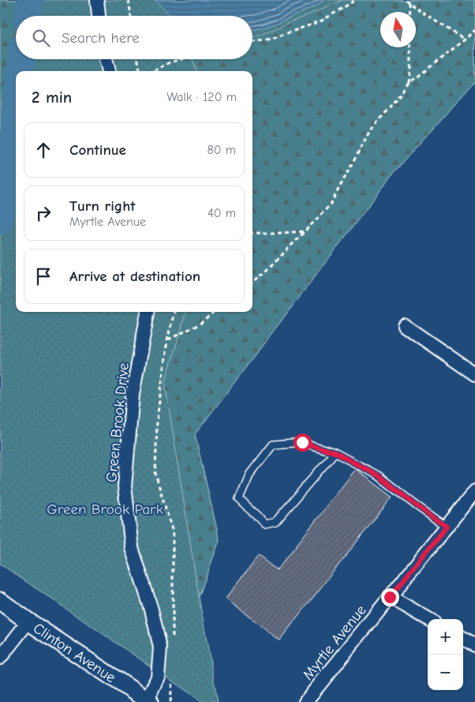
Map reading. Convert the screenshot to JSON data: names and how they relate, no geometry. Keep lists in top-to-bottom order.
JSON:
{
  "streets": {
    "street": ["Green Brook Drive", "Myrtle Avenue", "Clinton Avenue"]
  },
  "crossings": [
    ["Green Brook Drive", "Clinton Avenue"]
  ],
  "parks": ["Green Brook Park"],
  "north": "top",
  "page": {
    "search": "Search here",
    "heading": ["2 min", "Walk · 120 m"],
    "list": [
      ["Continue", "80 m"],
      ["Turn right", "Myrtle Avenue", "40 m"],
      "Arrive at destination"
    ],
    "map_buttons": ["+", "−"]
  }
}
